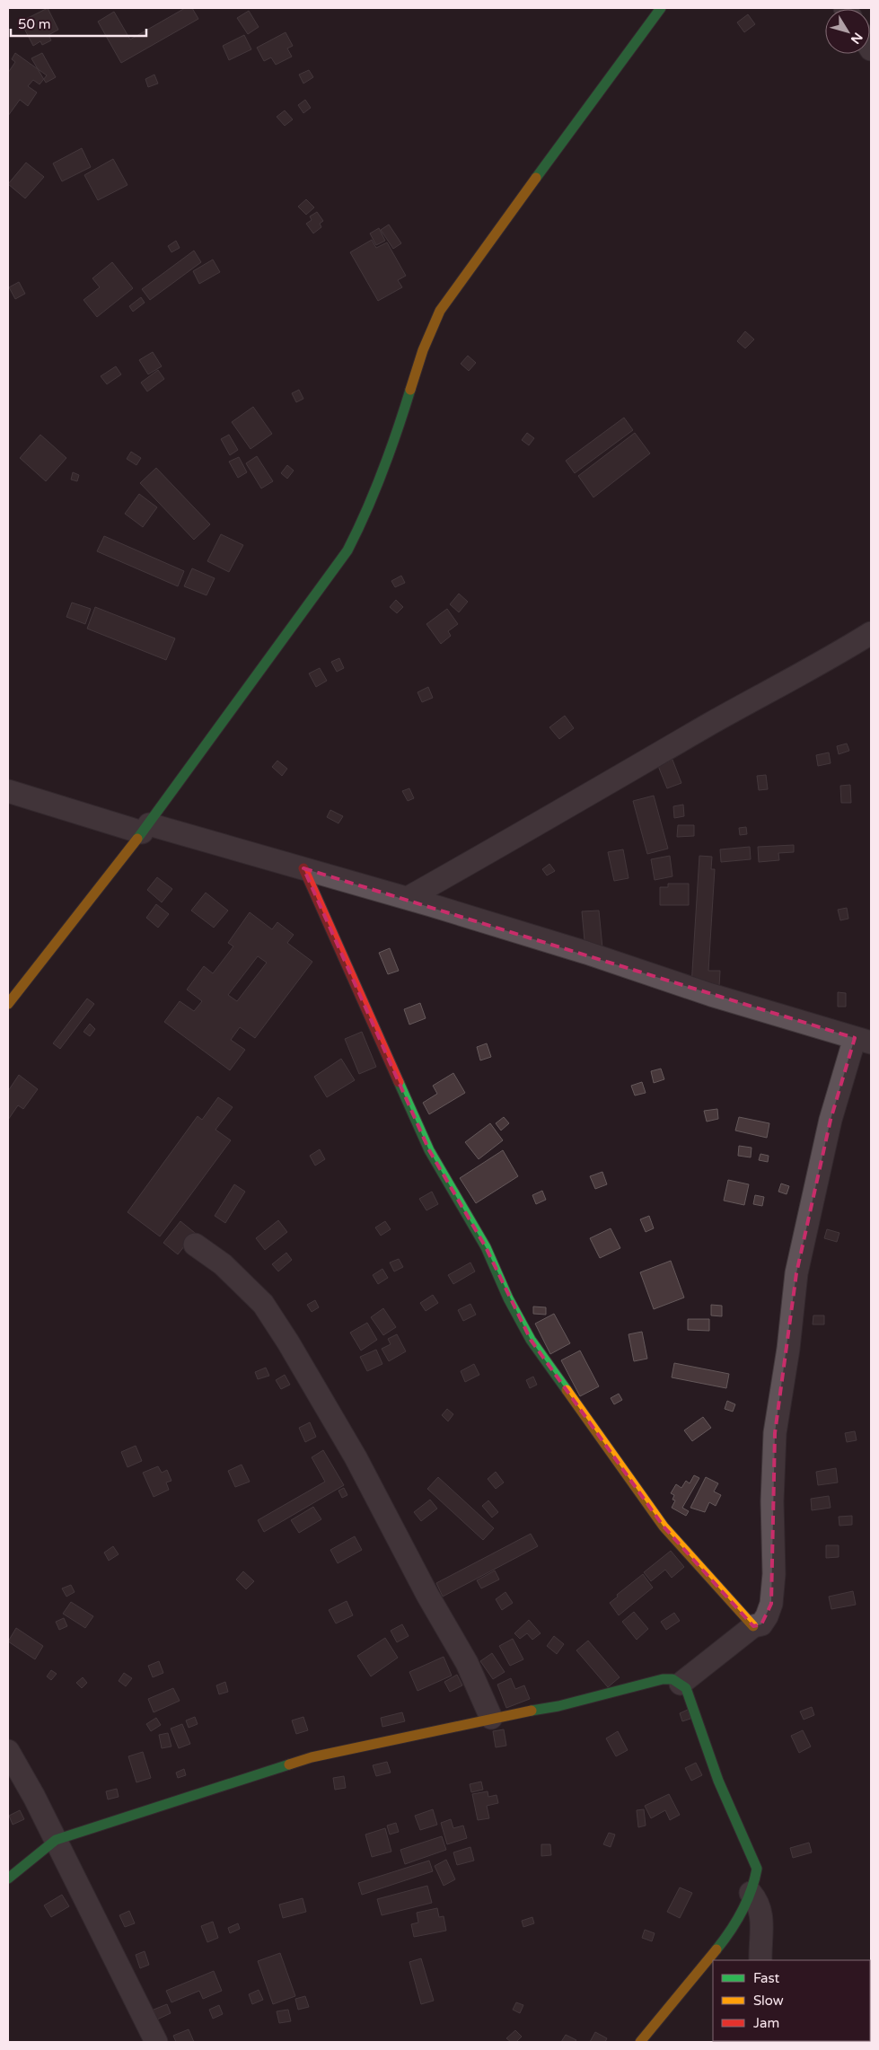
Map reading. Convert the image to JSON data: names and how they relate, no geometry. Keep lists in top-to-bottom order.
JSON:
{
  "legend": ["Fast", "Slow", "Jam"],
  "scale_bar": "50 m",
  "north": "bottom right"
}
